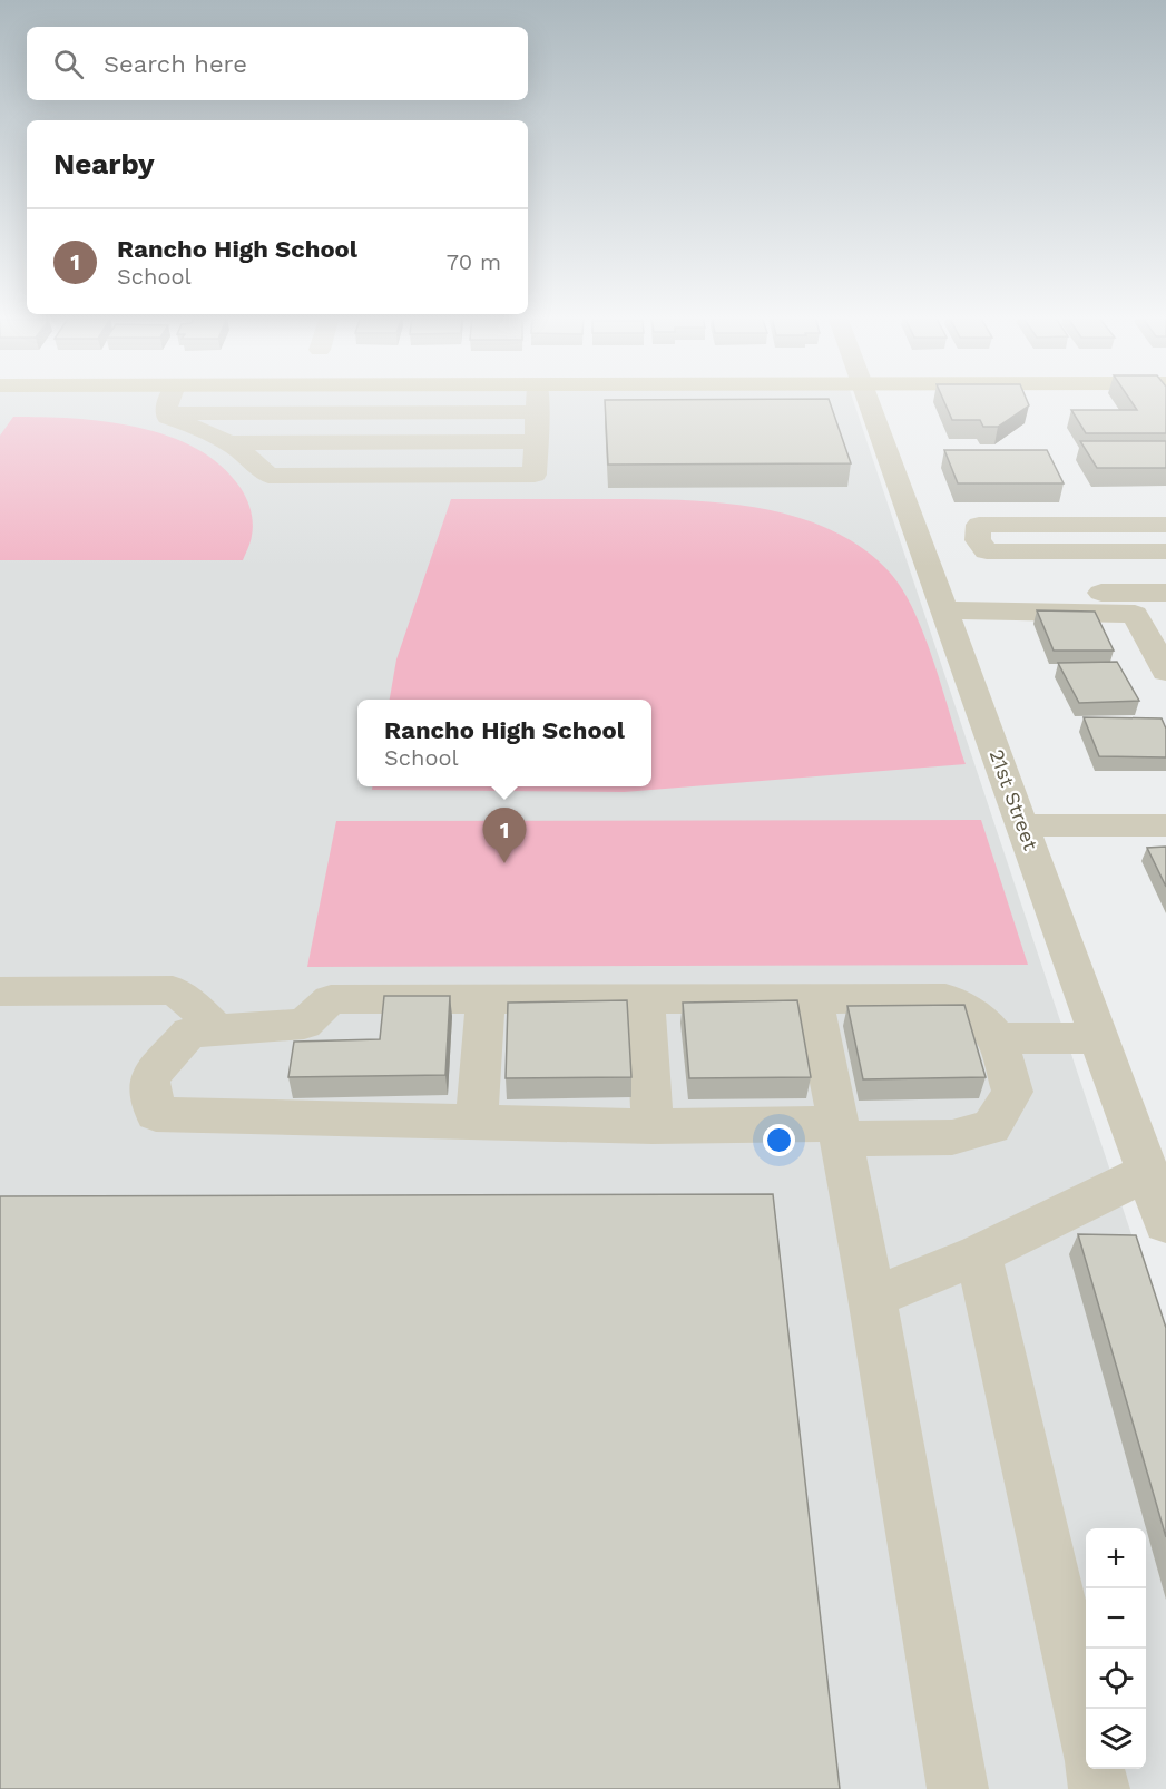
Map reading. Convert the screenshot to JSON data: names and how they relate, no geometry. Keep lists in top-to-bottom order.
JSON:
{
  "streets": {
    "street": ["21st Street"]
  },
  "page": {
    "search": "Search here",
    "heading": "Nearby",
    "list": [
      {
        "mark": "1",
        "name": "Rancho High School",
        "note": "School",
        "value": "70 m"
      }
    ],
    "popup": ["Rancho High School", "School"],
    "pins": "1",
    "map_buttons": ["+", "−"]
  }
}
